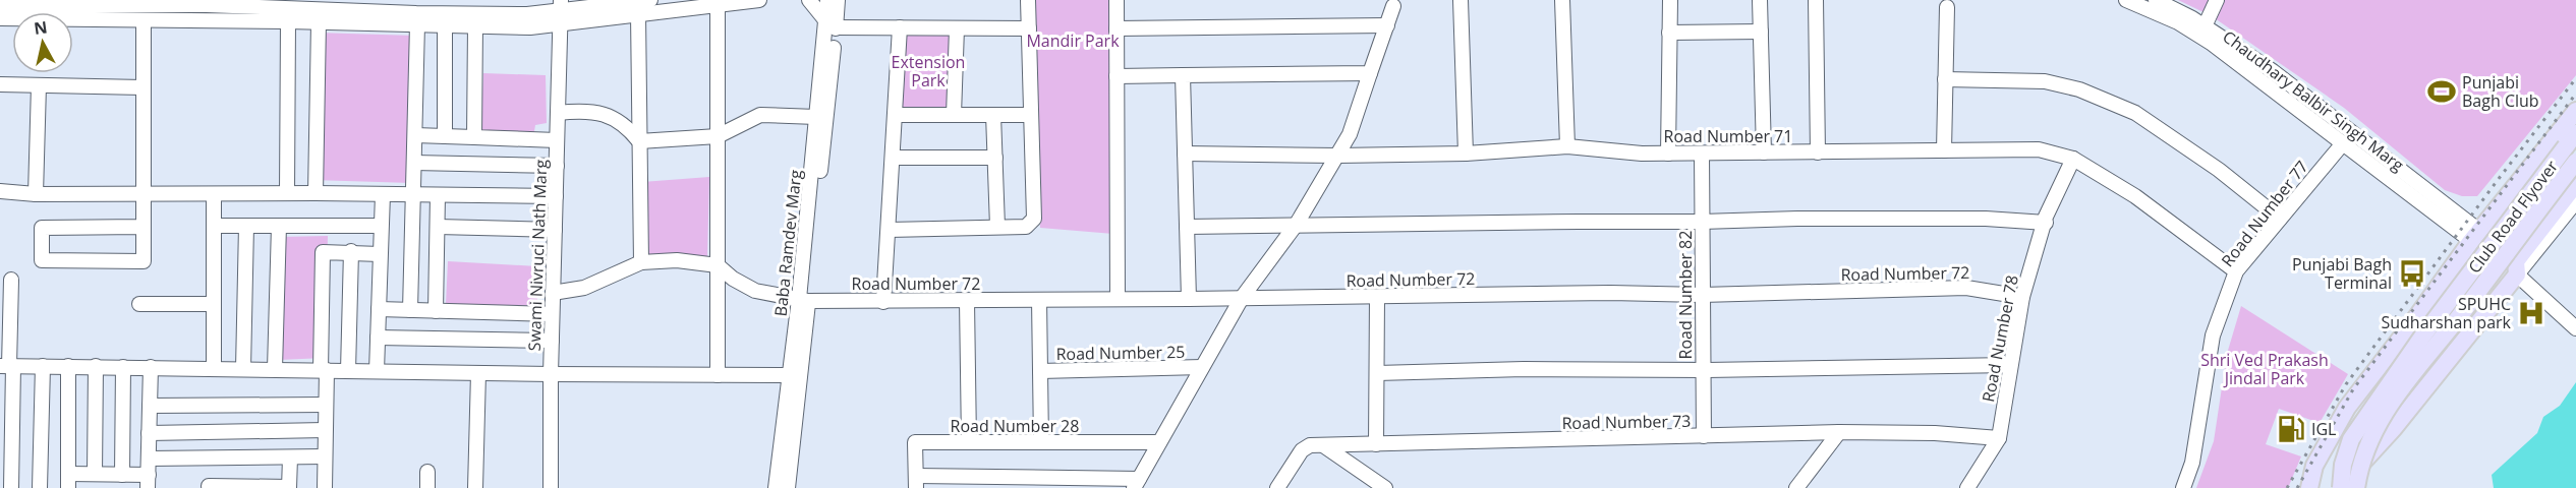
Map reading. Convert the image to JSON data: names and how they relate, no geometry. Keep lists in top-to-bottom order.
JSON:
{
  "streets": {
    "main road": ["Club Road Flyover"],
    "street": [
      "Chaudhary Balbir Singh Marg",
      "Road Number 71",
      "Road Number 77",
      "Baba Ramdev Marg",
      "Swami Nivruci Nath Marg",
      "Road Number 72",
      "Road Number 82",
      "Road Number 78",
      "Road Number 25",
      "Road Number 73",
      "Road Number 28"
    ]
  },
  "crossings": [
    ["Chaudhary Balbir Singh Marg", "Road Number 77"],
    ["Road Number 71", "Road Number 77"],
    ["Road Number 71", "Road Number 82"],
    ["Road Number 71", "Road Number 78"],
    ["Baba Ramdev Marg", "Road Number 72"],
    ["Road Number 72", "Road Number 82"],
    ["Road Number 72", "Road Number 78"],
    ["Road Number 82", "Road Number 73"],
    ["Road Number 78", "Road Number 73"]
  ],
  "parks": ["Mandir Park", "Extension Park", "Shri Ved Prakash Jindal Park"],
  "places": {
    "sports": ["Punjabi Bagh Club"],
    "bus stop": ["Punjabi Bagh Terminal"],
    "hospital": ["SPUHC Sudharshan park"],
    "fuel station": ["IGL"]
  },
  "north": "top"
}
